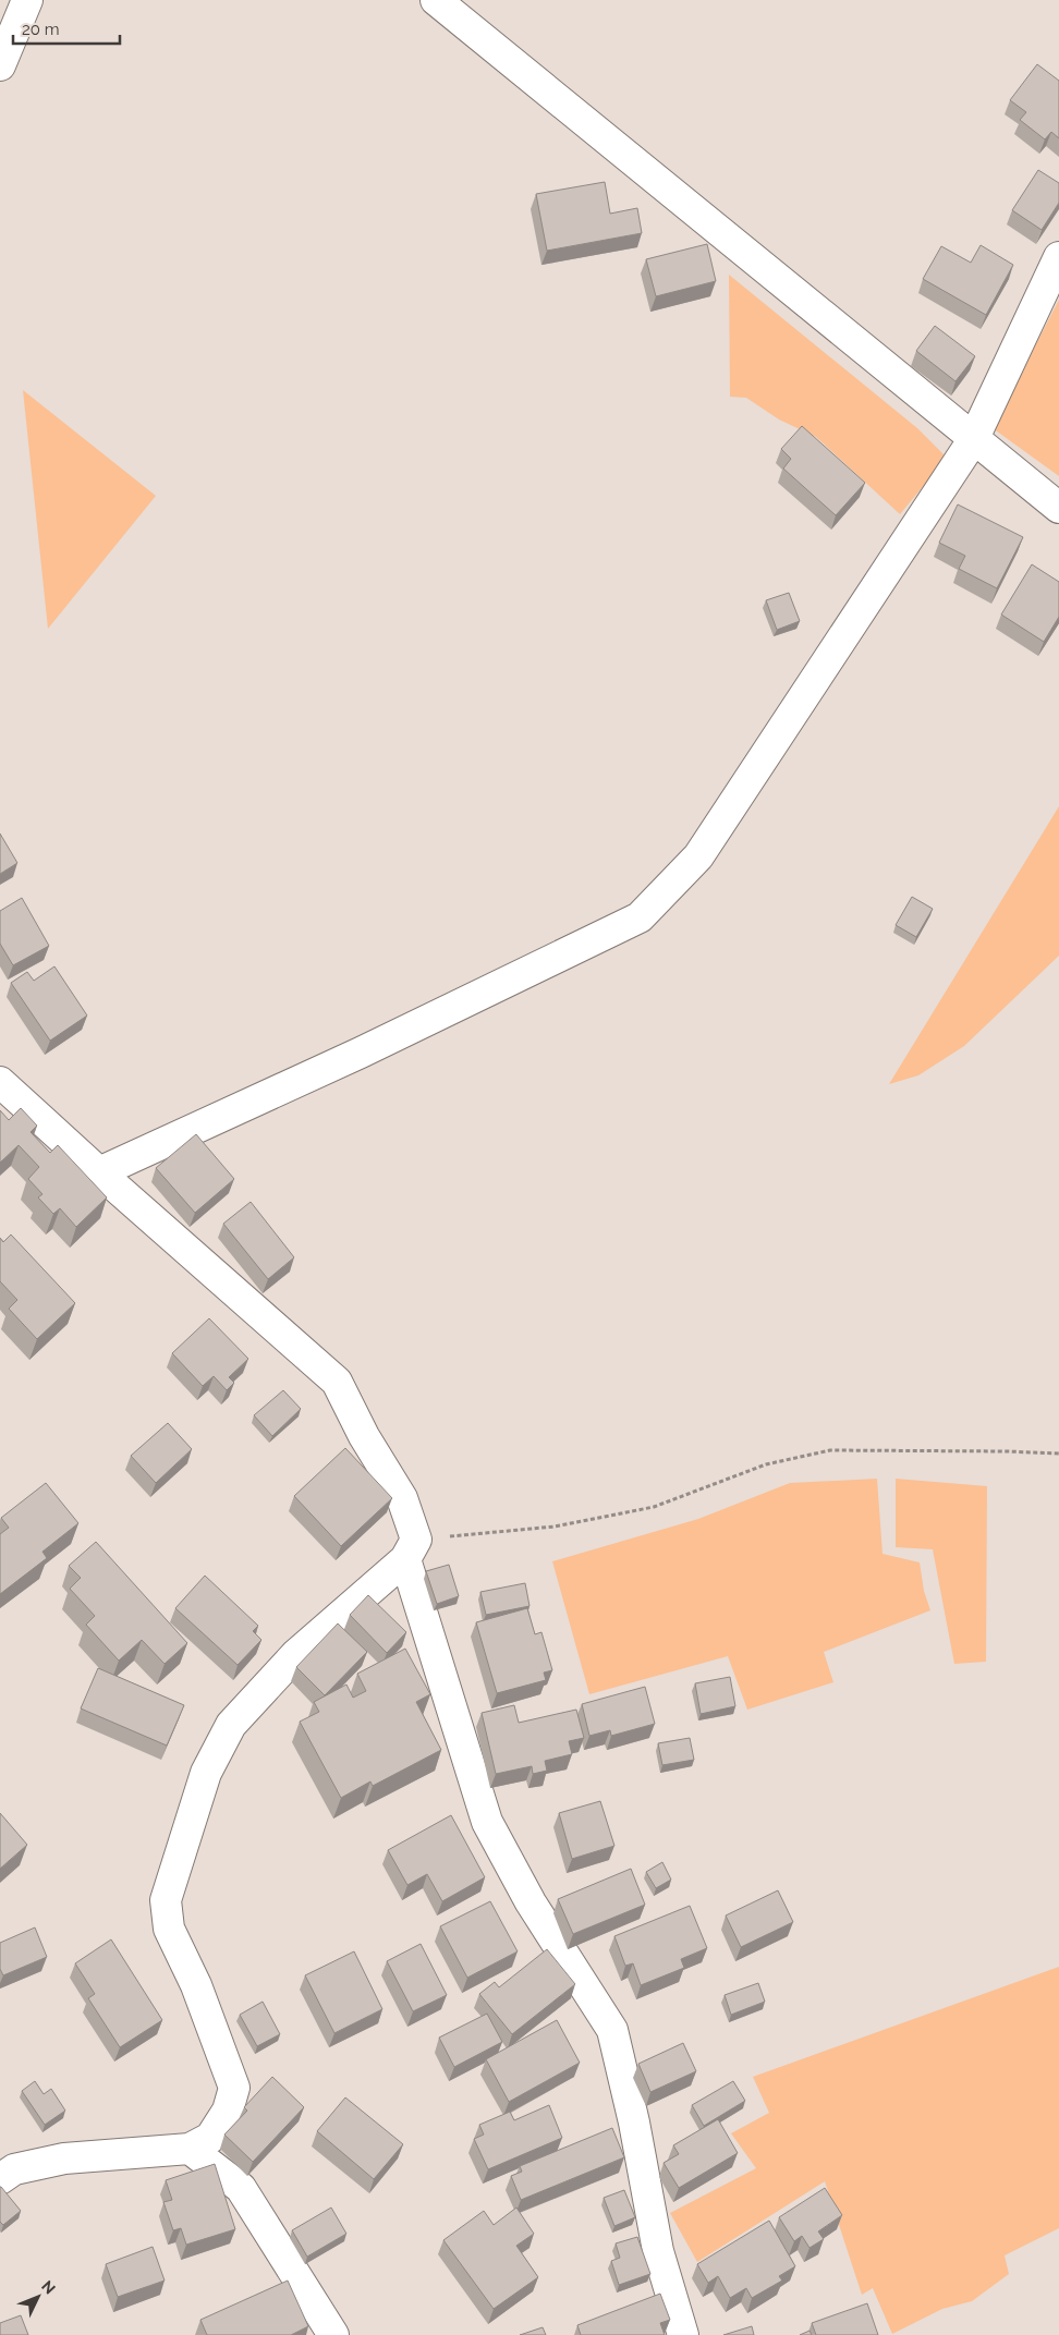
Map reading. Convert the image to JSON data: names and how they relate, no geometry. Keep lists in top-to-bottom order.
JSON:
{
  "scale_bar": "20 m",
  "north": "top right"
}
